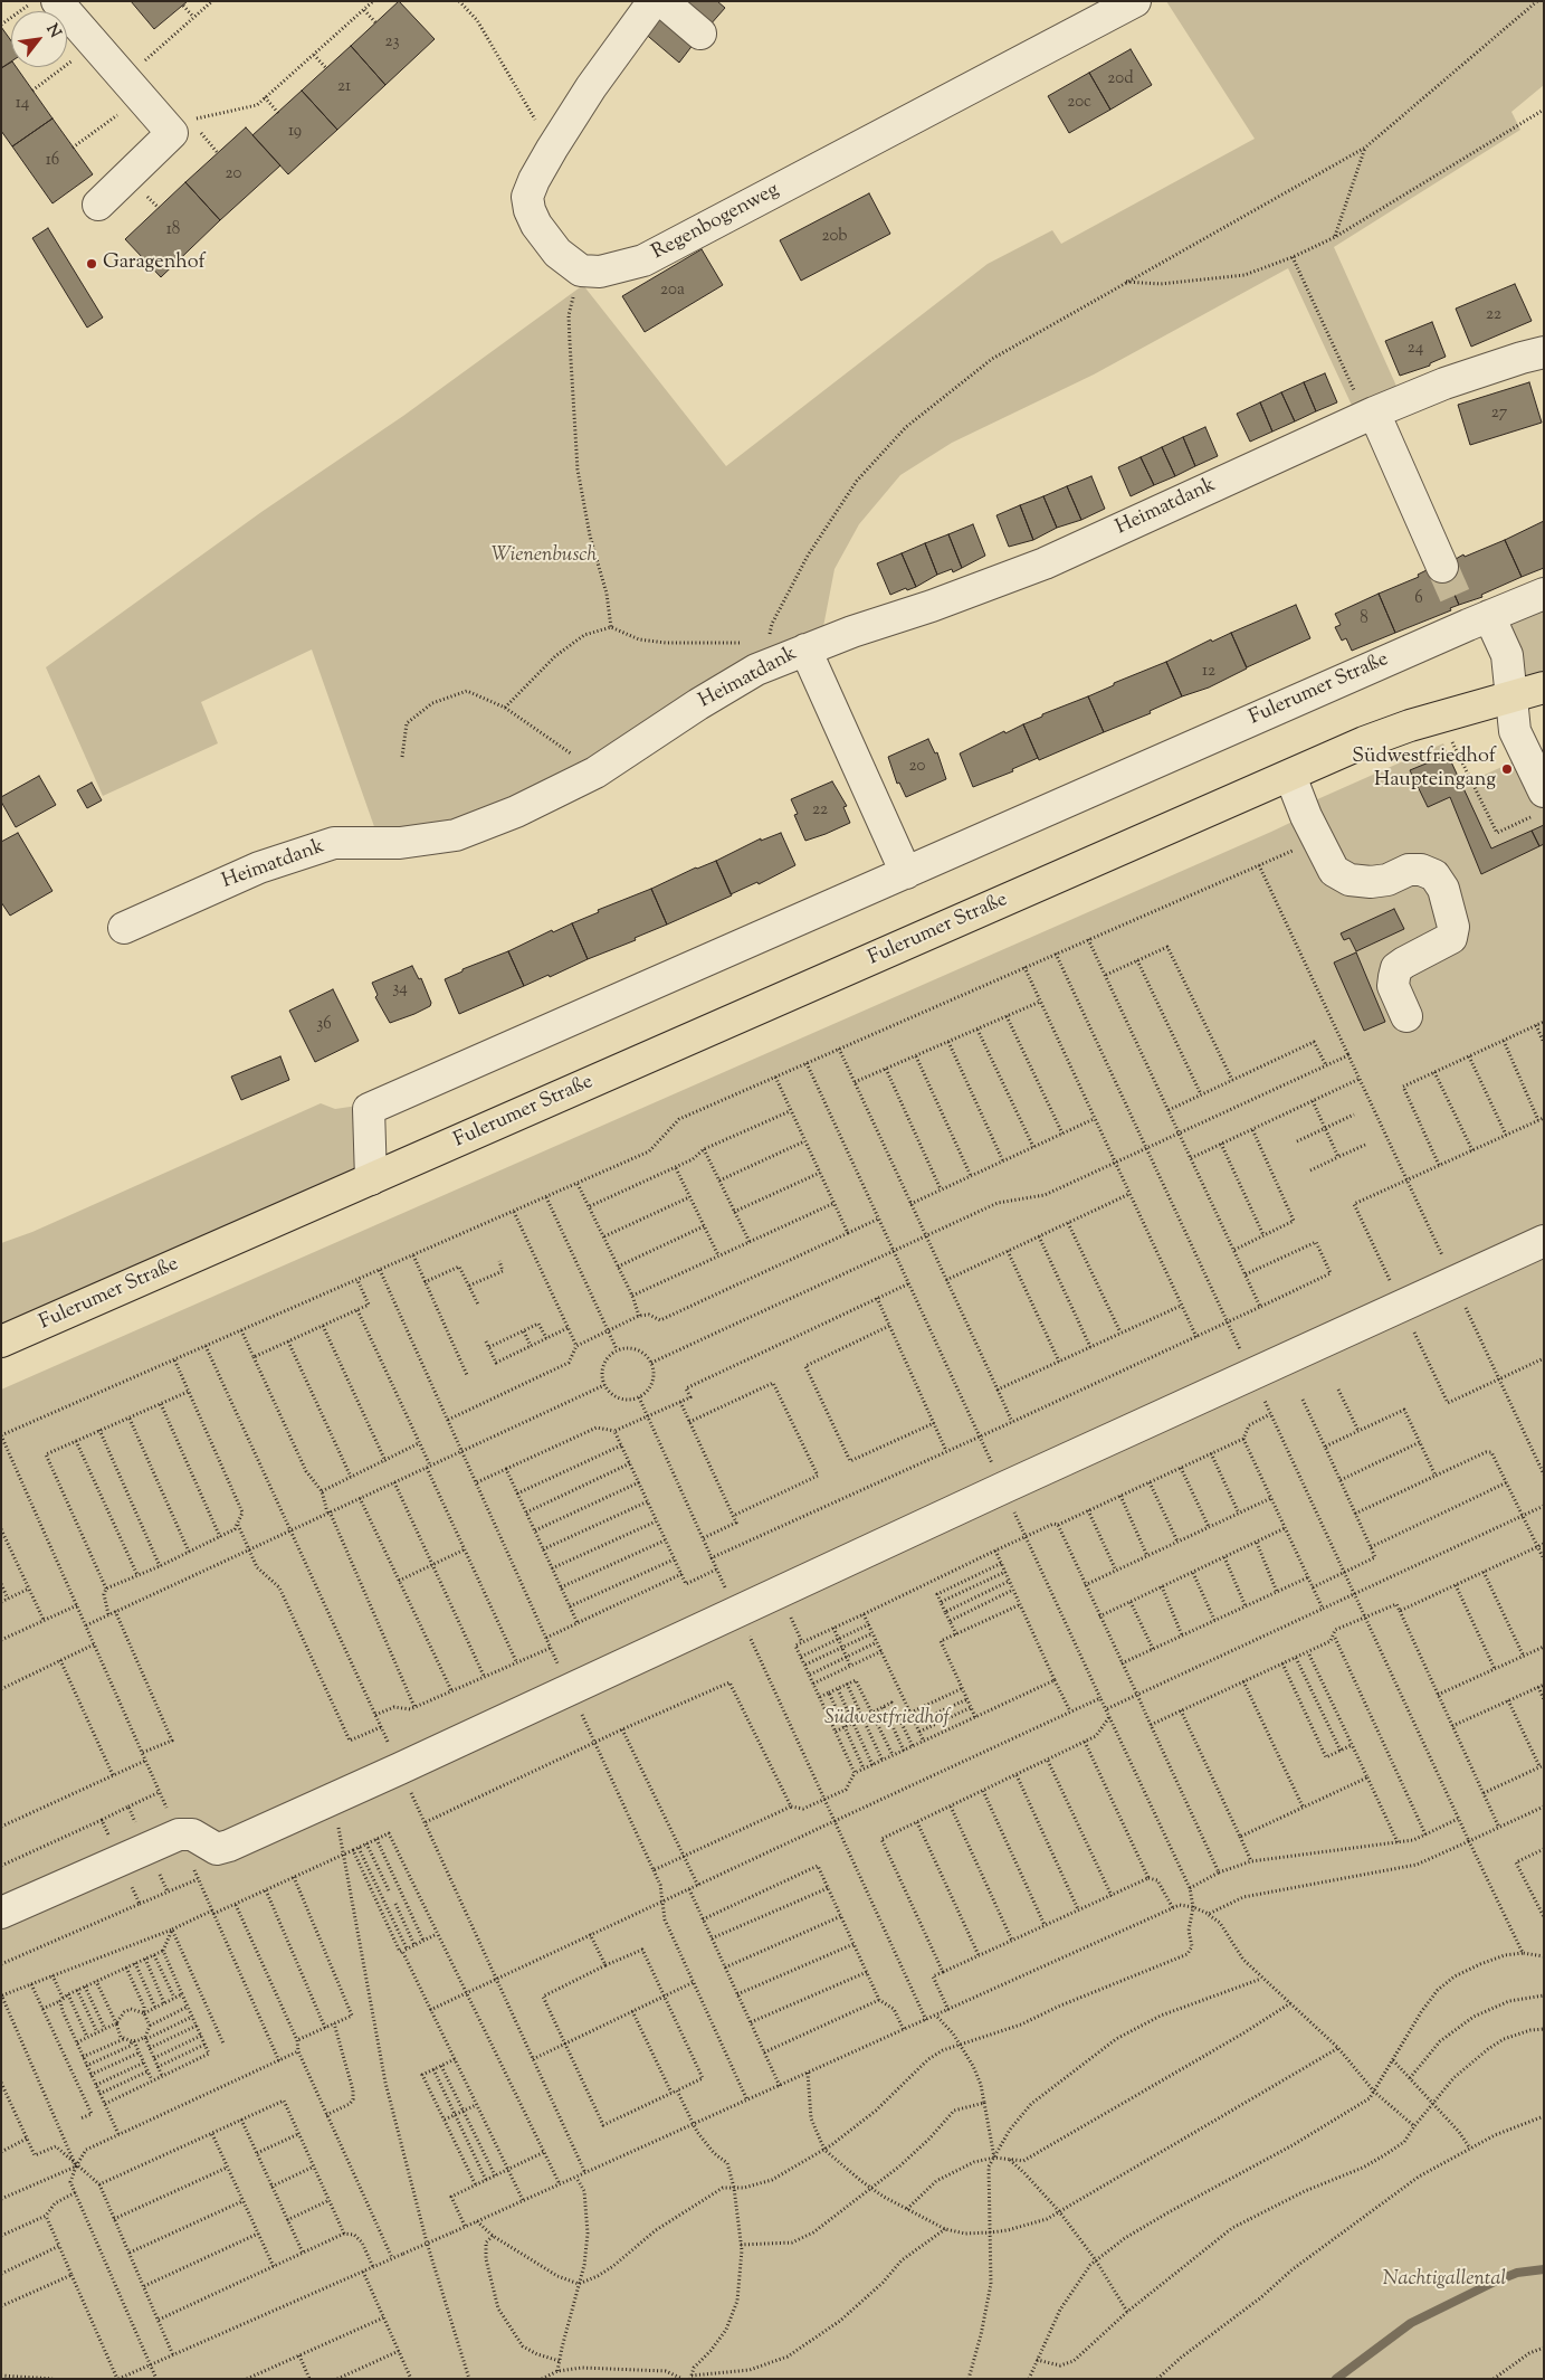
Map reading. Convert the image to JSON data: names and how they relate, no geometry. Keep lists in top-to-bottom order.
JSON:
{
  "streets": {
    "main road": ["Fulerumer Straße"],
    "street": ["Regenbogenweg", "Heimatdank"]
  },
  "parks": ["Wienenbusch", "Südwestfriedhof", "Nachtigallental"],
  "places": ["Garagenhof", "Südwestfriedhof Haupteingang"],
  "house_numbers": [
    "23",
    "20d",
    "21",
    "20c",
    "14",
    "19",
    "16",
    "20",
    "18",
    "20b",
    "20a",
    "22",
    "24",
    "27",
    "6",
    "8",
    "12",
    "20",
    "22",
    "34",
    "36"
  ],
  "north": "top right"
}
